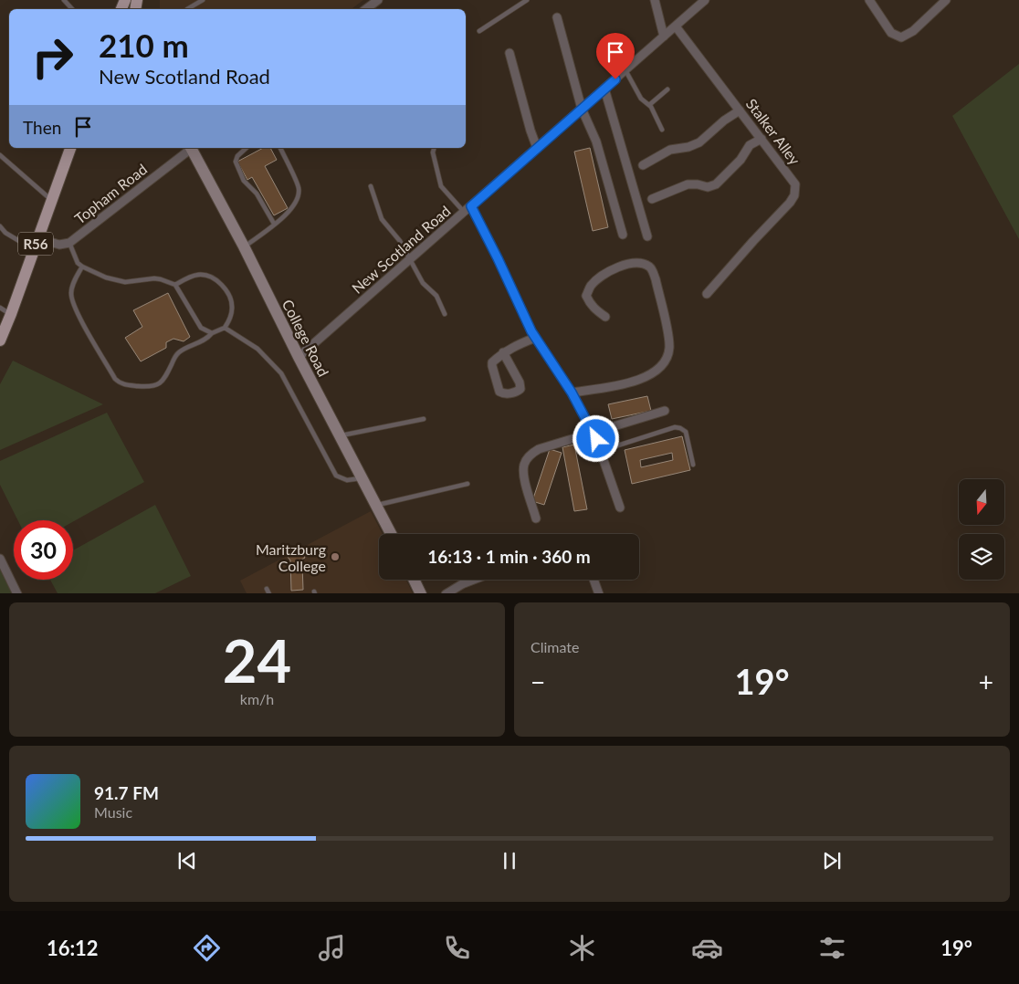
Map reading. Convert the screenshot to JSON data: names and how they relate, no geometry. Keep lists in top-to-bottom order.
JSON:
{
  "streets": {
    "main road": ["R56"],
    "street": [
      "Stalker Alley",
      "Topham Road",
      "New Scotland Road",
      "College Road"
    ]
  },
  "crossings": [
    ["Stalker Alley", "New Scotland Road"],
    ["Topham Road", "R56"],
    ["New Scotland Road", "College Road"]
  ],
  "places": ["Maritzburg College"],
  "north": "bottom",
  "page": {
    "turn": ["210 m", "New Scotland Road"],
    "then": "Then",
    "limit": "30",
    "trip": "16:13 · 1 min · 360 m",
    "tile": [
      ["24", "km/h"],
      "Climate"
    ],
    "heat": ["−", "19°", "+"],
    "song": ["91.7 FM", "Music"],
    "tabs": ["16:12", "19°"]
  }
}
